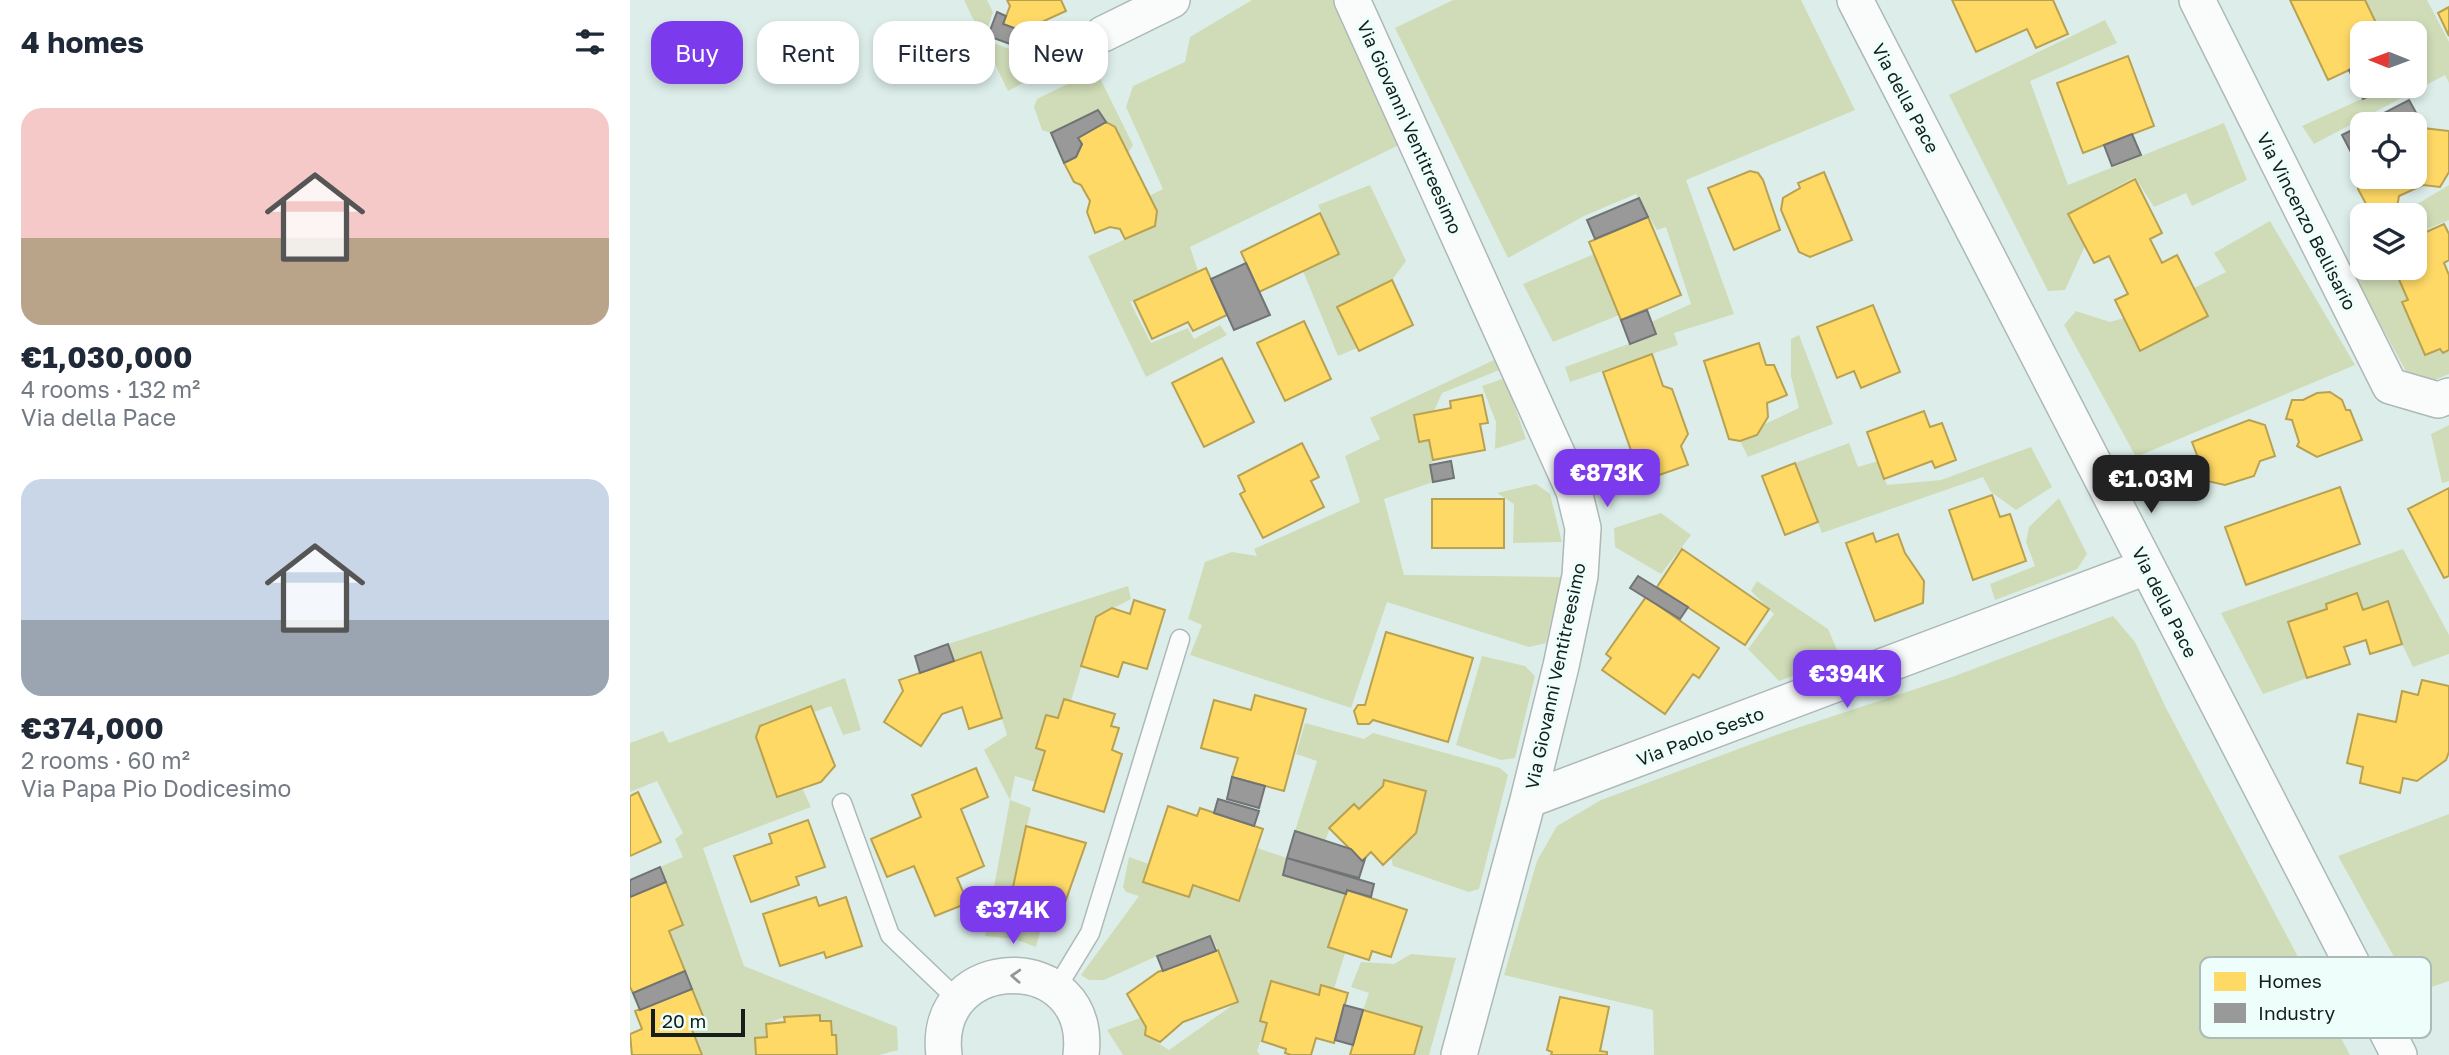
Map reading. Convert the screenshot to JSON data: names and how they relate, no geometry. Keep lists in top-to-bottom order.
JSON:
{
  "streets": {
    "street": [
      "Via della Pace",
      "Via Giovanni Ventitreesimo",
      "Via Vincenzo Bellisario",
      "Via Paolo Sesto"
    ]
  },
  "crossings": [
    ["Via della Pace", "Via Paolo Sesto"],
    ["Via Giovanni Ventitreesimo", "Via Paolo Sesto"]
  ],
  "legend": ["Homes", "Industry"],
  "scale_bar": "20 m",
  "north": "left",
  "page": {
    "heading": "4 homes",
    "chip": [
      "Buy",
      "Rent",
      "Filters",
      "New"
    ],
    "list": [
      {
        "name": "€1,030,000",
        "note": "4 rooms · 132 m² · Via della Pace"
      },
      {
        "name": "€374,000",
        "note": "2 rooms · 60 m² · Via Papa Pio Dodicesimo"
      }
    ],
    "price": [
      "€873K",
      "€1.03M",
      "€394K",
      "€374K"
    ],
    "scale": "20 m"
  }
}
